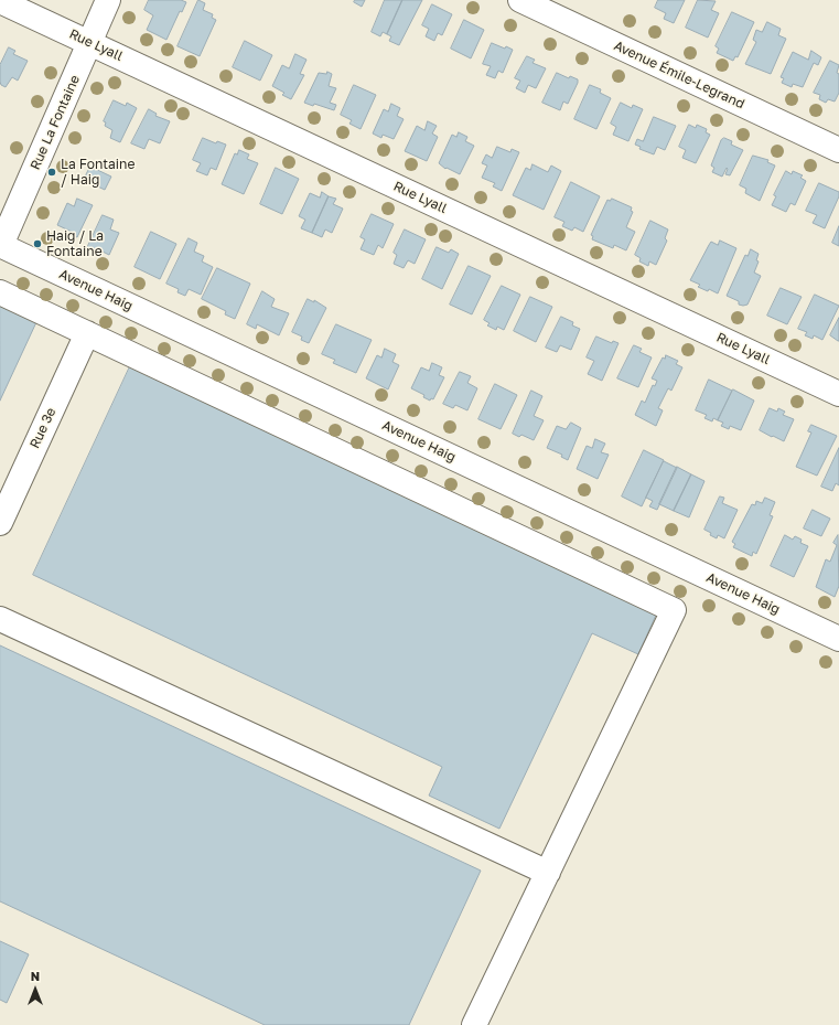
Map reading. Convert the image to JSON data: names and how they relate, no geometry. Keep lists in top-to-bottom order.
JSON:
{
  "streets": {
    "street": [
      "Rue Lyall",
      "Avenue Émile-Legrand",
      "Rue La Fontaine",
      "Avenue Haig",
      "Rue 3e"
    ]
  },
  "crossings": [
    ["Rue Lyall", "Rue La Fontaine"],
    ["Rue La Fontaine", "Avenue Haig"]
  ],
  "places": ["La Fontaine / Haig", "Haig / La Fontaine"],
  "north": "top"
}
